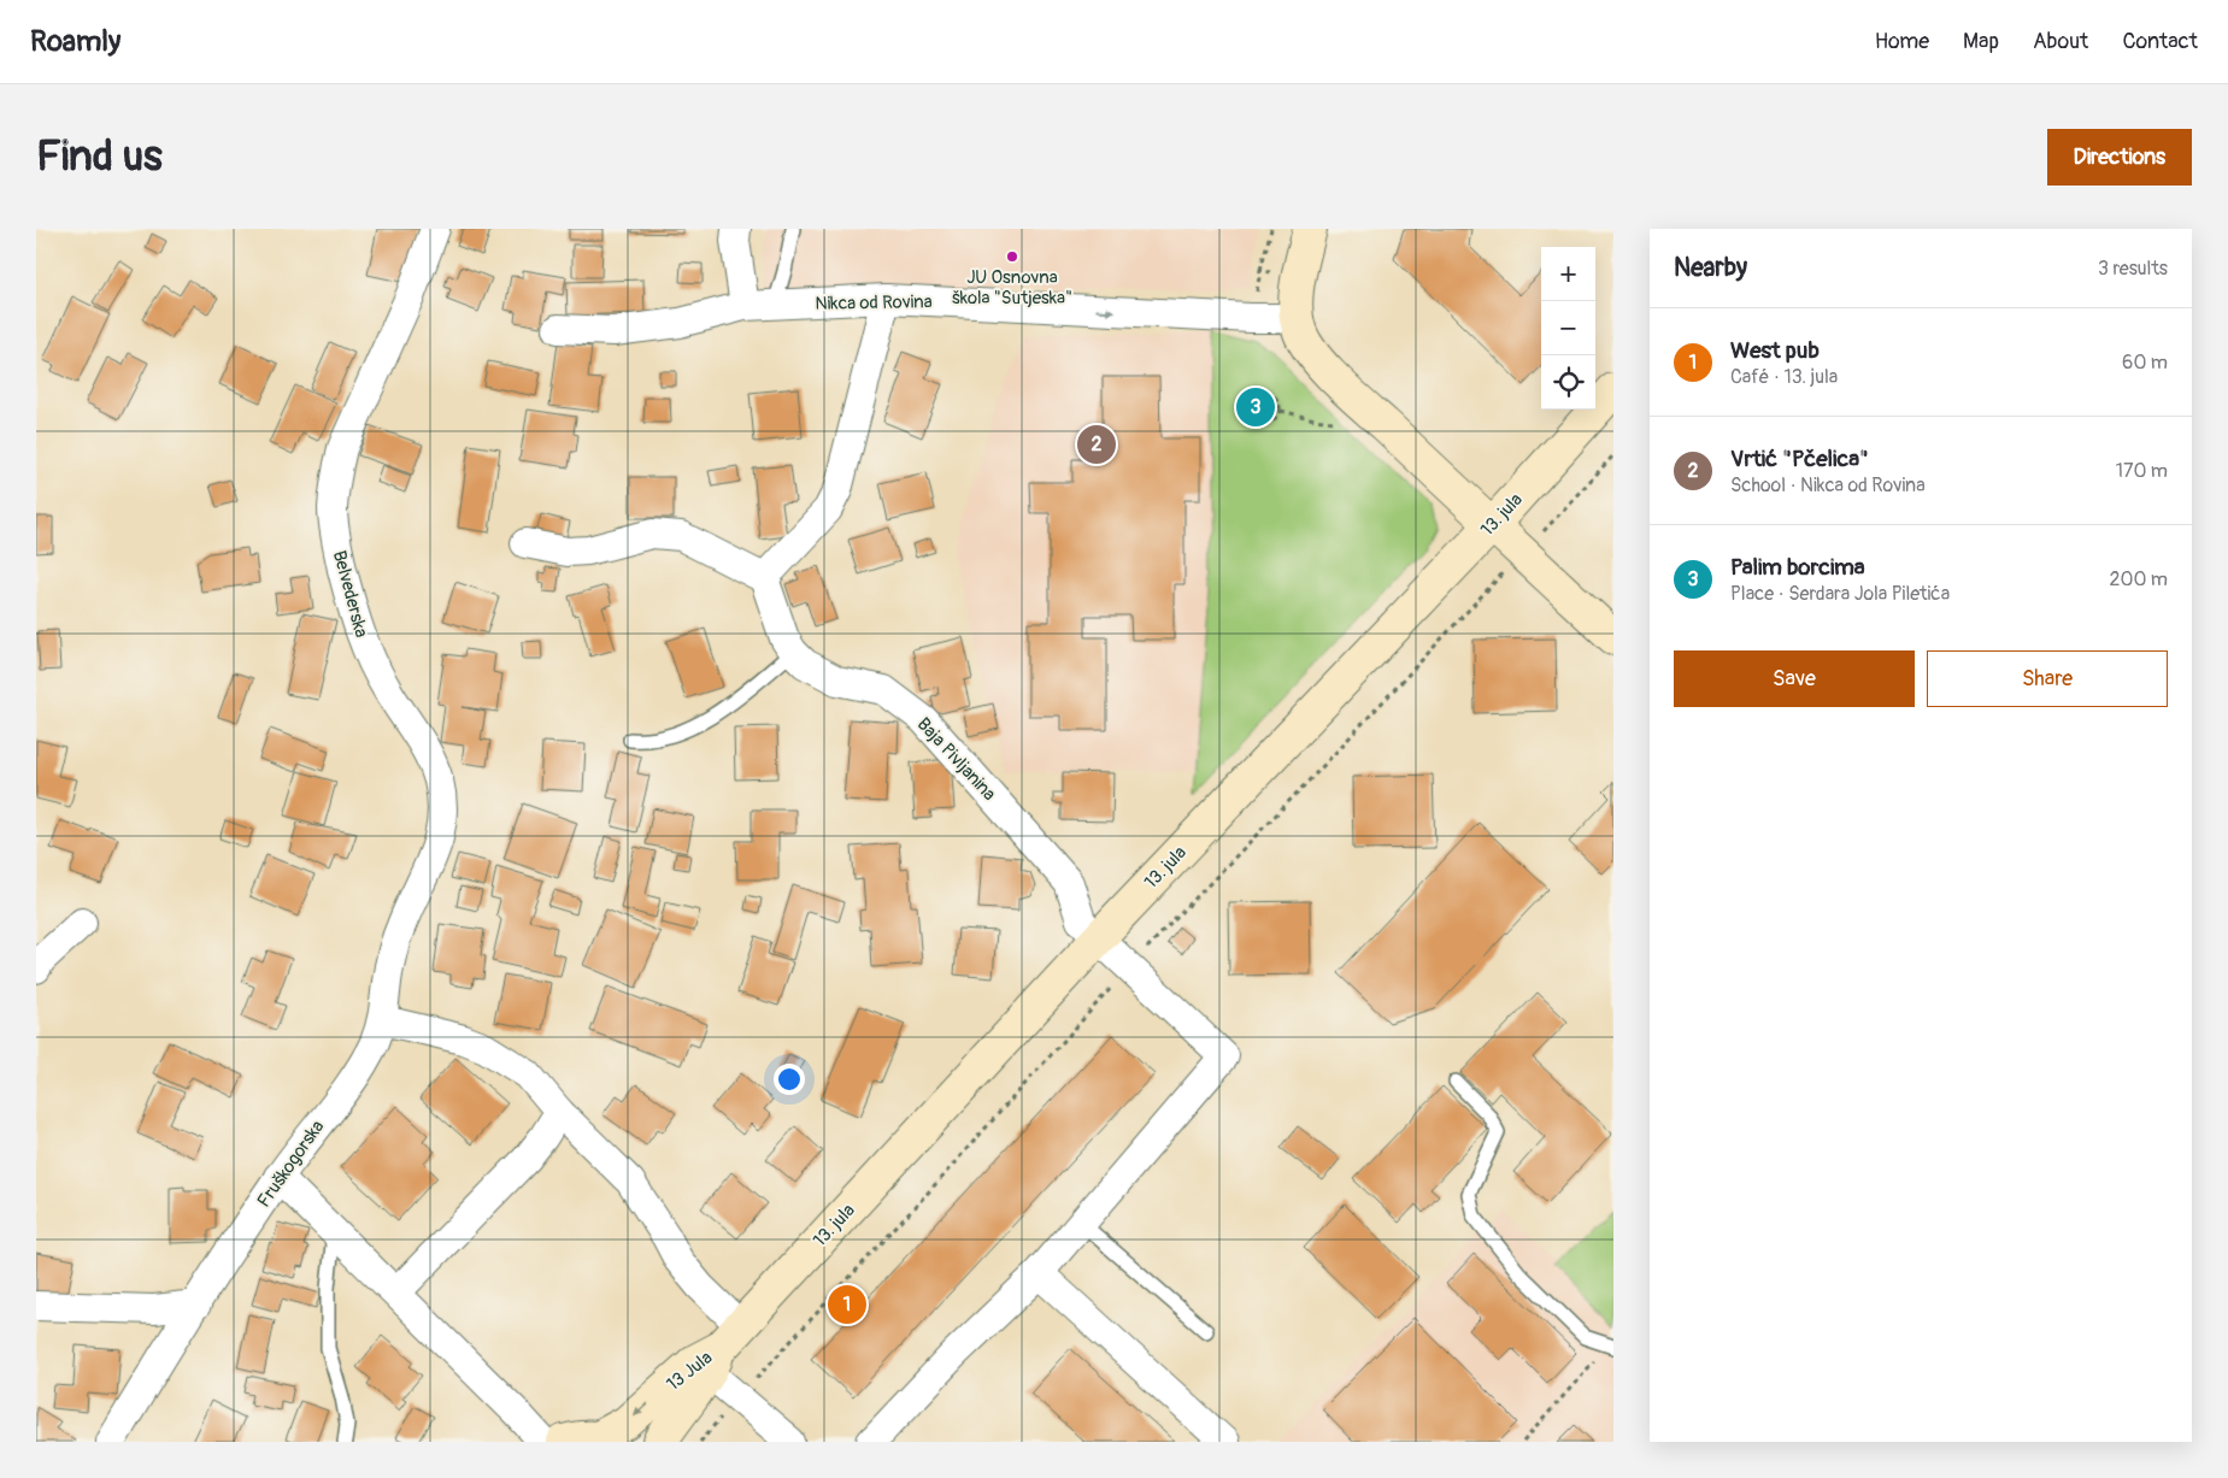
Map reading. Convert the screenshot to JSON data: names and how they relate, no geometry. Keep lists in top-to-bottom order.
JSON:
{
  "streets": {
    "main road": ["13. jula", "13 Jula"],
    "street": [
      "Nikca od Rovina",
      "Belvederska",
      "Baja Pivljanina",
      "Fruškogorska"
    ]
  },
  "crossings": [
    ["13. jula", "Baja Pivljanina"],
    ["13. jula", "13 Jula"],
    ["Belvederska", "Fruškogorska"]
  ],
  "one_way": ["Nikca od Rovina"],
  "places": ["JU Osnovna škola \"Sutjeska\""],
  "page": {
    "header": "Roamly",
    "nav": [
      "Home",
      "Map",
      "About",
      "Contact"
    ],
    "buttons": [
      "Directions",
      ["Save", "Share"]
    ],
    "title": "Find us",
    "heading": ["Nearby", "3 results"],
    "map_buttons": ["+", "−"],
    "list": [
      {
        "mark": "1",
        "name": "West pub",
        "note": "Café · 13. jula",
        "value": "60 m"
      },
      {
        "mark": "2",
        "name": "Vrtić \"Pčelica\"",
        "note": "School · Nikca od Rovina",
        "value": "170 m"
      },
      {
        "mark": "3",
        "name": "Palim borcima",
        "note": "Place · Serdara Jola Piletića",
        "value": "200 m"
      }
    ],
    "pins": ["3", "2", "1"]
  }
}
